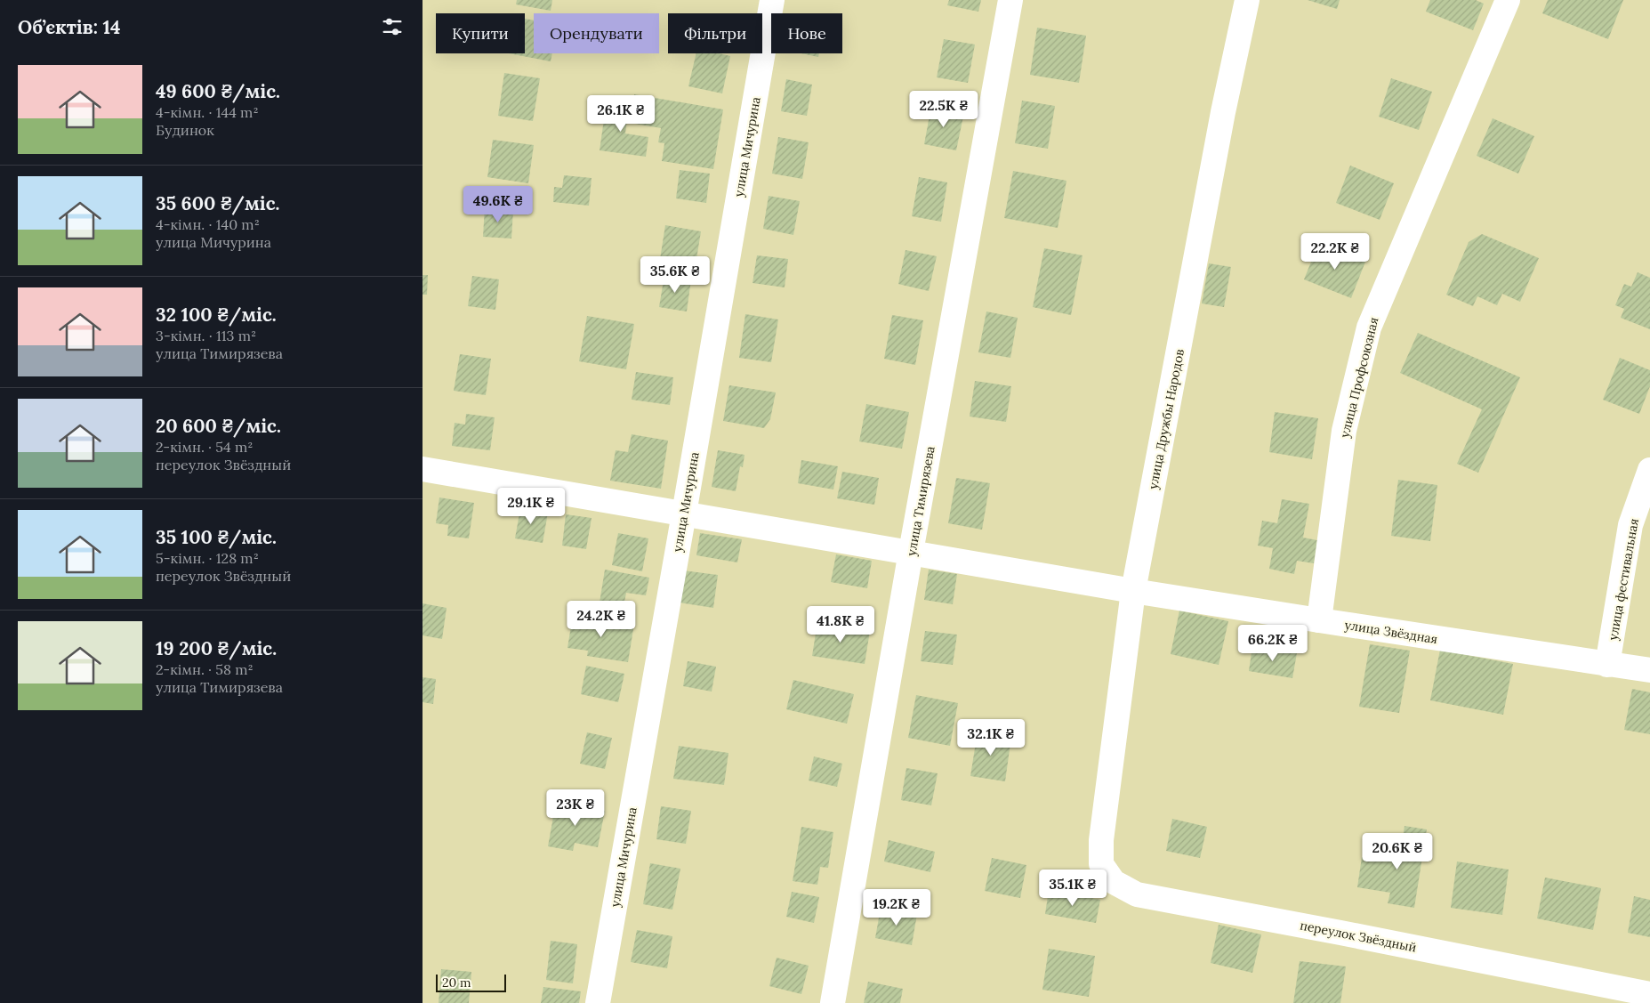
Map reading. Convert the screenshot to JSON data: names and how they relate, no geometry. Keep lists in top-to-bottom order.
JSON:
{
  "streets": {
    "street": [
      "улица Мичурина",
      "улица Профсоюзная",
      "улица Дружбы Народов",
      "улица Тимирязева",
      "улица фестивальная",
      "улица Звёздная",
      "переулок Звёздный"
    ]
  },
  "crossings": [
    ["улица Мичурина", "улица Звёздная"],
    ["улица Профсоюзная", "улица Звёздная"],
    ["улица Дружбы Народов", "улица Звёздная"],
    ["улица Дружбы Народов", "переулок Звёздный"],
    ["улица Тимирязева", "улица Звёздная"],
    ["улица фестивальная", "улица Звёздная"]
  ],
  "scale_bar": "20 m",
  "page": {
    "heading": "Об’єктів: 14",
    "chip": [
      "Купити",
      "Орендувати",
      "Фільтри",
      "Нове"
    ],
    "list": [
      {
        "name": "49 600 ₴/міс.",
        "note": "4-кімн. · 144 m² · Будинок"
      },
      {
        "name": "35 600 ₴/міс.",
        "note": "4-кімн. · 140 m² · улица Мичурина"
      },
      {
        "name": "32 100 ₴/міс.",
        "note": "3-кімн. · 113 m² · улица Тимирязева"
      },
      {
        "name": "20 600 ₴/міс.",
        "note": "2-кімн. · 54 m² · переулок Звёздный"
      },
      {
        "name": "35 100 ₴/міс.",
        "note": "5-кімн. · 128 m² · переулок Звёздный"
      },
      {
        "name": "19 200 ₴/міс.",
        "note": "2-кімн. · 58 m² · улица Тимирязева"
      }
    ],
    "price": [
      "22.5K ₴",
      "26.1K ₴",
      "49.6K ₴",
      "22.2K ₴",
      "35.6K ₴",
      "29.1K ₴",
      "24.2K ₴",
      "41.8K ₴",
      "66.2K ₴",
      "32.1K ₴",
      "23K ₴",
      "20.6K ₴",
      "35.1K ₴",
      "19.2K ₴"
    ],
    "scale": "20 m"
  }
}
